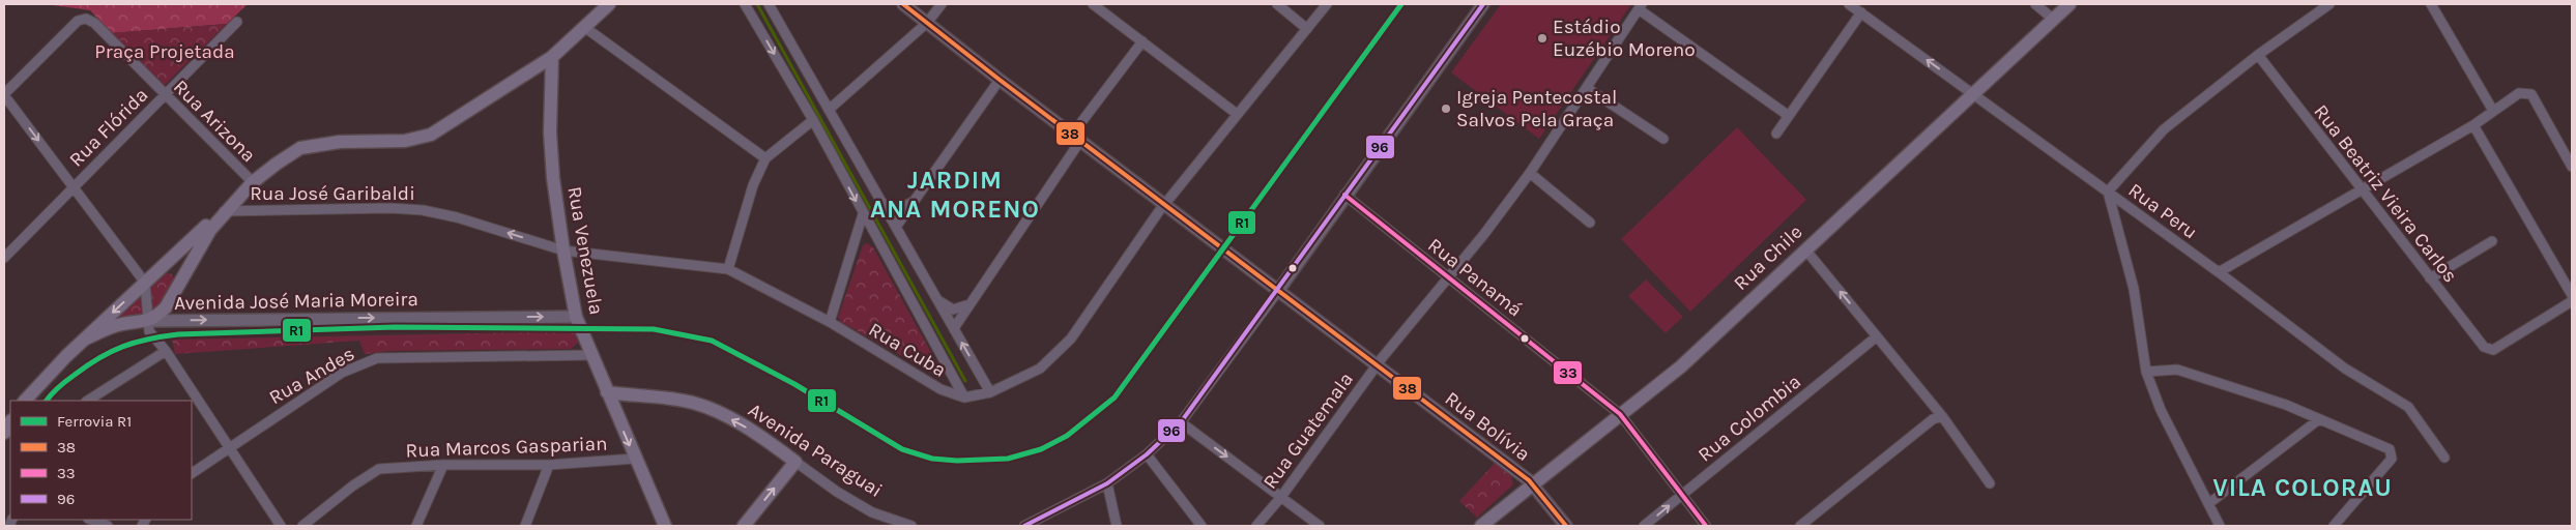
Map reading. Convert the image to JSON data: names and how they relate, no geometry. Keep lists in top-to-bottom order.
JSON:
{
  "streets": {
    "main road": ["Rua Venezuela", "Rua Chile", "Avenida Paraguai"],
    "street": [
      "Rua Arizona",
      "Rua Flórida",
      "Rua José Garibaldi",
      "Rua Beatriz Vieira Carlos",
      "Rua Peru",
      "Rua Panamá",
      "Avenida José Maria Moreira",
      "Rua Cuba",
      "Rua Andes",
      "Rua Colombia",
      "Rua Bolívia",
      "Rua Guatemala",
      "Rua Marcos Gasparian"
    ]
  },
  "crossings": [
    ["Rua Arizona", "Rua Flórida"],
    ["Rua José Garibaldi", "Rua Venezuela"],
    ["Rua José Garibaldi", "Rua Cuba"],
    ["Rua Peru", "Rua Chile"],
    ["Rua Venezuela", "Avenida José Maria Moreira"],
    ["Rua Venezuela", "Rua Cuba"],
    ["Rua Venezuela", "Rua Andes"],
    ["Rua Venezuela", "Rua Marcos Gasparian"],
    ["Rua Venezuela", "Avenida Paraguai"],
    ["Rua Chile", "Rua Panamá"],
    ["Rua Chile", "Rua Bolívia"],
    ["Rua Panamá", "Rua Colombia"],
    ["Rua Panamá", "Rua Guatemala"],
    ["Avenida José Maria Moreira", "Rua Andes"],
    ["Rua Bolívia", "Rua Guatemala"]
  ],
  "one_way": ["Rua José Garibaldi", "Avenida José Maria Moreira", "Avenida Paraguai"],
  "districts": ["JARDIM ANA MORENO", "VILA COLORAU"],
  "parks": ["Praça Projetada"],
  "places": ["Estádio Euzébio Moreno", "Igreja Pentecostal Salvos Pela Graça"],
  "lines": [
    "rail line R1",
    "transit line 38",
    "transit line 96",
    "transit line 33"
  ],
  "legend": [
    "Ferrovia R1",
    "38",
    "33",
    "96"
  ]
}
